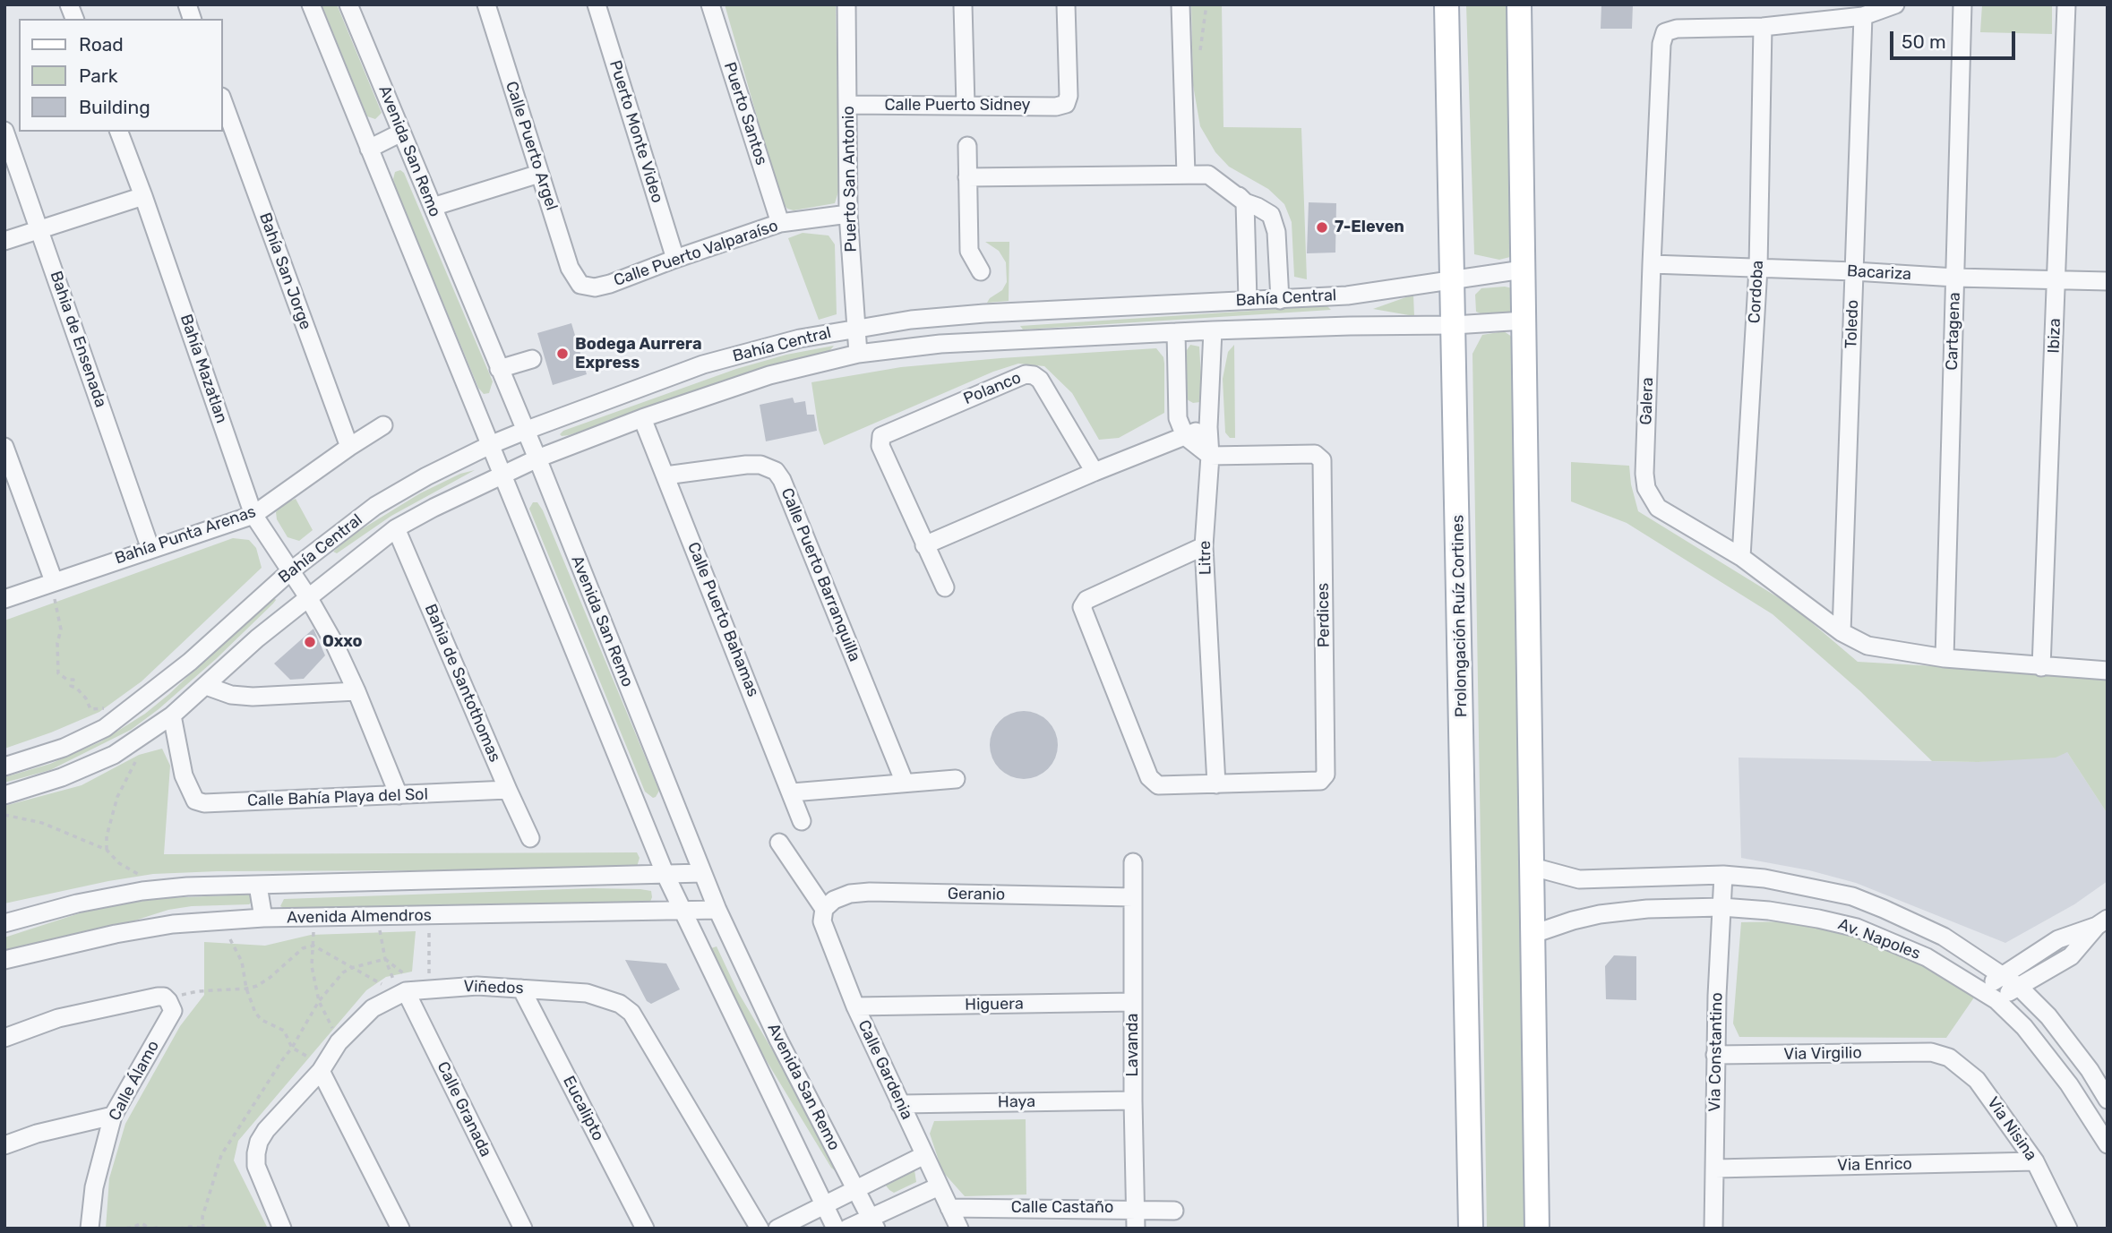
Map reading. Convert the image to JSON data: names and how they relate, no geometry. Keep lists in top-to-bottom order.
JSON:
{
  "streets": {
    "main road": ["Prolongación Ruíz Cortines"],
    "street": [
      "Calle Puerto Sidney",
      "Puerto Santos",
      "Puerto Monte Video",
      "Calle Puerto Argel",
      "Avenida San Remo",
      "Puerto San Antonio",
      "Calle Puerto Valparaíso",
      "Bahía San Jorge",
      "Bacariza",
      "Cordoba",
      "Bahía Central",
      "Toledo",
      "Cartagena",
      "Ibiza",
      "Bahia de Ensenada",
      "Bahía Mazatlan",
      "Polanco",
      "Galera",
      "Bahía Punta Arenas",
      "Litre",
      "Calle Puerto Barranquilla",
      "Perdices",
      "Calle Puerto Bahamas",
      "Bahia de Santothomas",
      "Calle Bahía Playa del Sol",
      "Geranio",
      "Avenida Almendros",
      "Av. Napoles",
      "Viñedos",
      "Higuera",
      "Lavanda",
      "Via Constantino",
      "Via Virgilio",
      "Calle Gardenia",
      "Calle Álamo",
      "Haya",
      "Eucalipto",
      "Calle Granada",
      "Via Nisina",
      "Via Enrico",
      "Calle Castaño"
    ]
  },
  "crossings": [
    ["Calle Puerto Sidney", "Puerto San Antonio"],
    ["Puerto Santos", "Calle Puerto Valparaíso"],
    ["Puerto Monte Video", "Calle Puerto Valparaíso"],
    ["Calle Puerto Argel", "Calle Puerto Valparaíso"],
    ["Avenida San Remo", "Bahía Central"],
    ["Avenida San Remo", "Avenida Almendros"],
    ["Puerto San Antonio", "Calle Puerto Valparaíso"],
    ["Puerto San Antonio", "Bahía Central"],
    ["Bahía San Jorge", "Bahía Punta Arenas"],
    ["Bacariza", "Cordoba"],
    ["Bacariza", "Toledo"],
    ["Bacariza", "Cartagena"],
    ["Bacariza", "Ibiza"],
    ["Bacariza", "Galera"],
    ["Cordoba", "Galera"],
    ["Bahía Central", "Bahía Mazatlan"],
    ["Bahía Central", "Litre"],
    ["Bahía Central", "Prolongación Ruíz Cortines"],
    ["Bahía Central", "Calle Puerto Bahamas"],
    ["Bahía Central", "Bahia de Santothomas"],
    ["Bahía Central", "Calle Bahía Playa del Sol"],
    ["Toledo", "Galera"],
    ["Cartagena", "Galera"],
    ["Ibiza", "Galera"],
    ["Bahia de Ensenada", "Bahía Punta Arenas"],
    ["Bahía Mazatlan", "Bahía Punta Arenas"],
    ["Bahía Mazatlan", "Calle Bahía Playa del Sol"],
    ["Litre", "Perdices"],
    ["Calle Puerto Barranquilla", "Calle Puerto Bahamas"],
    ["Bahia de Santothomas", "Calle Bahía Playa del Sol"],
    ["Geranio", "Lavanda"],
    ["Geranio", "Calle Gardenia"],
    ["Av. Napoles", "Via Constantino"],
    ["Viñedos", "Eucalipto"],
    ["Viñedos", "Calle Granada"],
    ["Higuera", "Lavanda"],
    ["Higuera", "Calle Gardenia"],
    ["Lavanda", "Haya"],
    ["Lavanda", "Calle Castaño"],
    ["Via Constantino", "Via Virgilio"],
    ["Via Constantino", "Via Enrico"],
    ["Via Virgilio", "Via Nisina"],
    ["Calle Gardenia", "Haya"],
    ["Calle Gardenia", "Calle Castaño"],
    ["Via Nisina", "Via Enrico"]
  ],
  "places": ["7-Eleven", "Bodega Aurrera Express", "Oxxo"],
  "legend": ["Road", "Park", "Building"],
  "scale_bar": "50 m"
}
